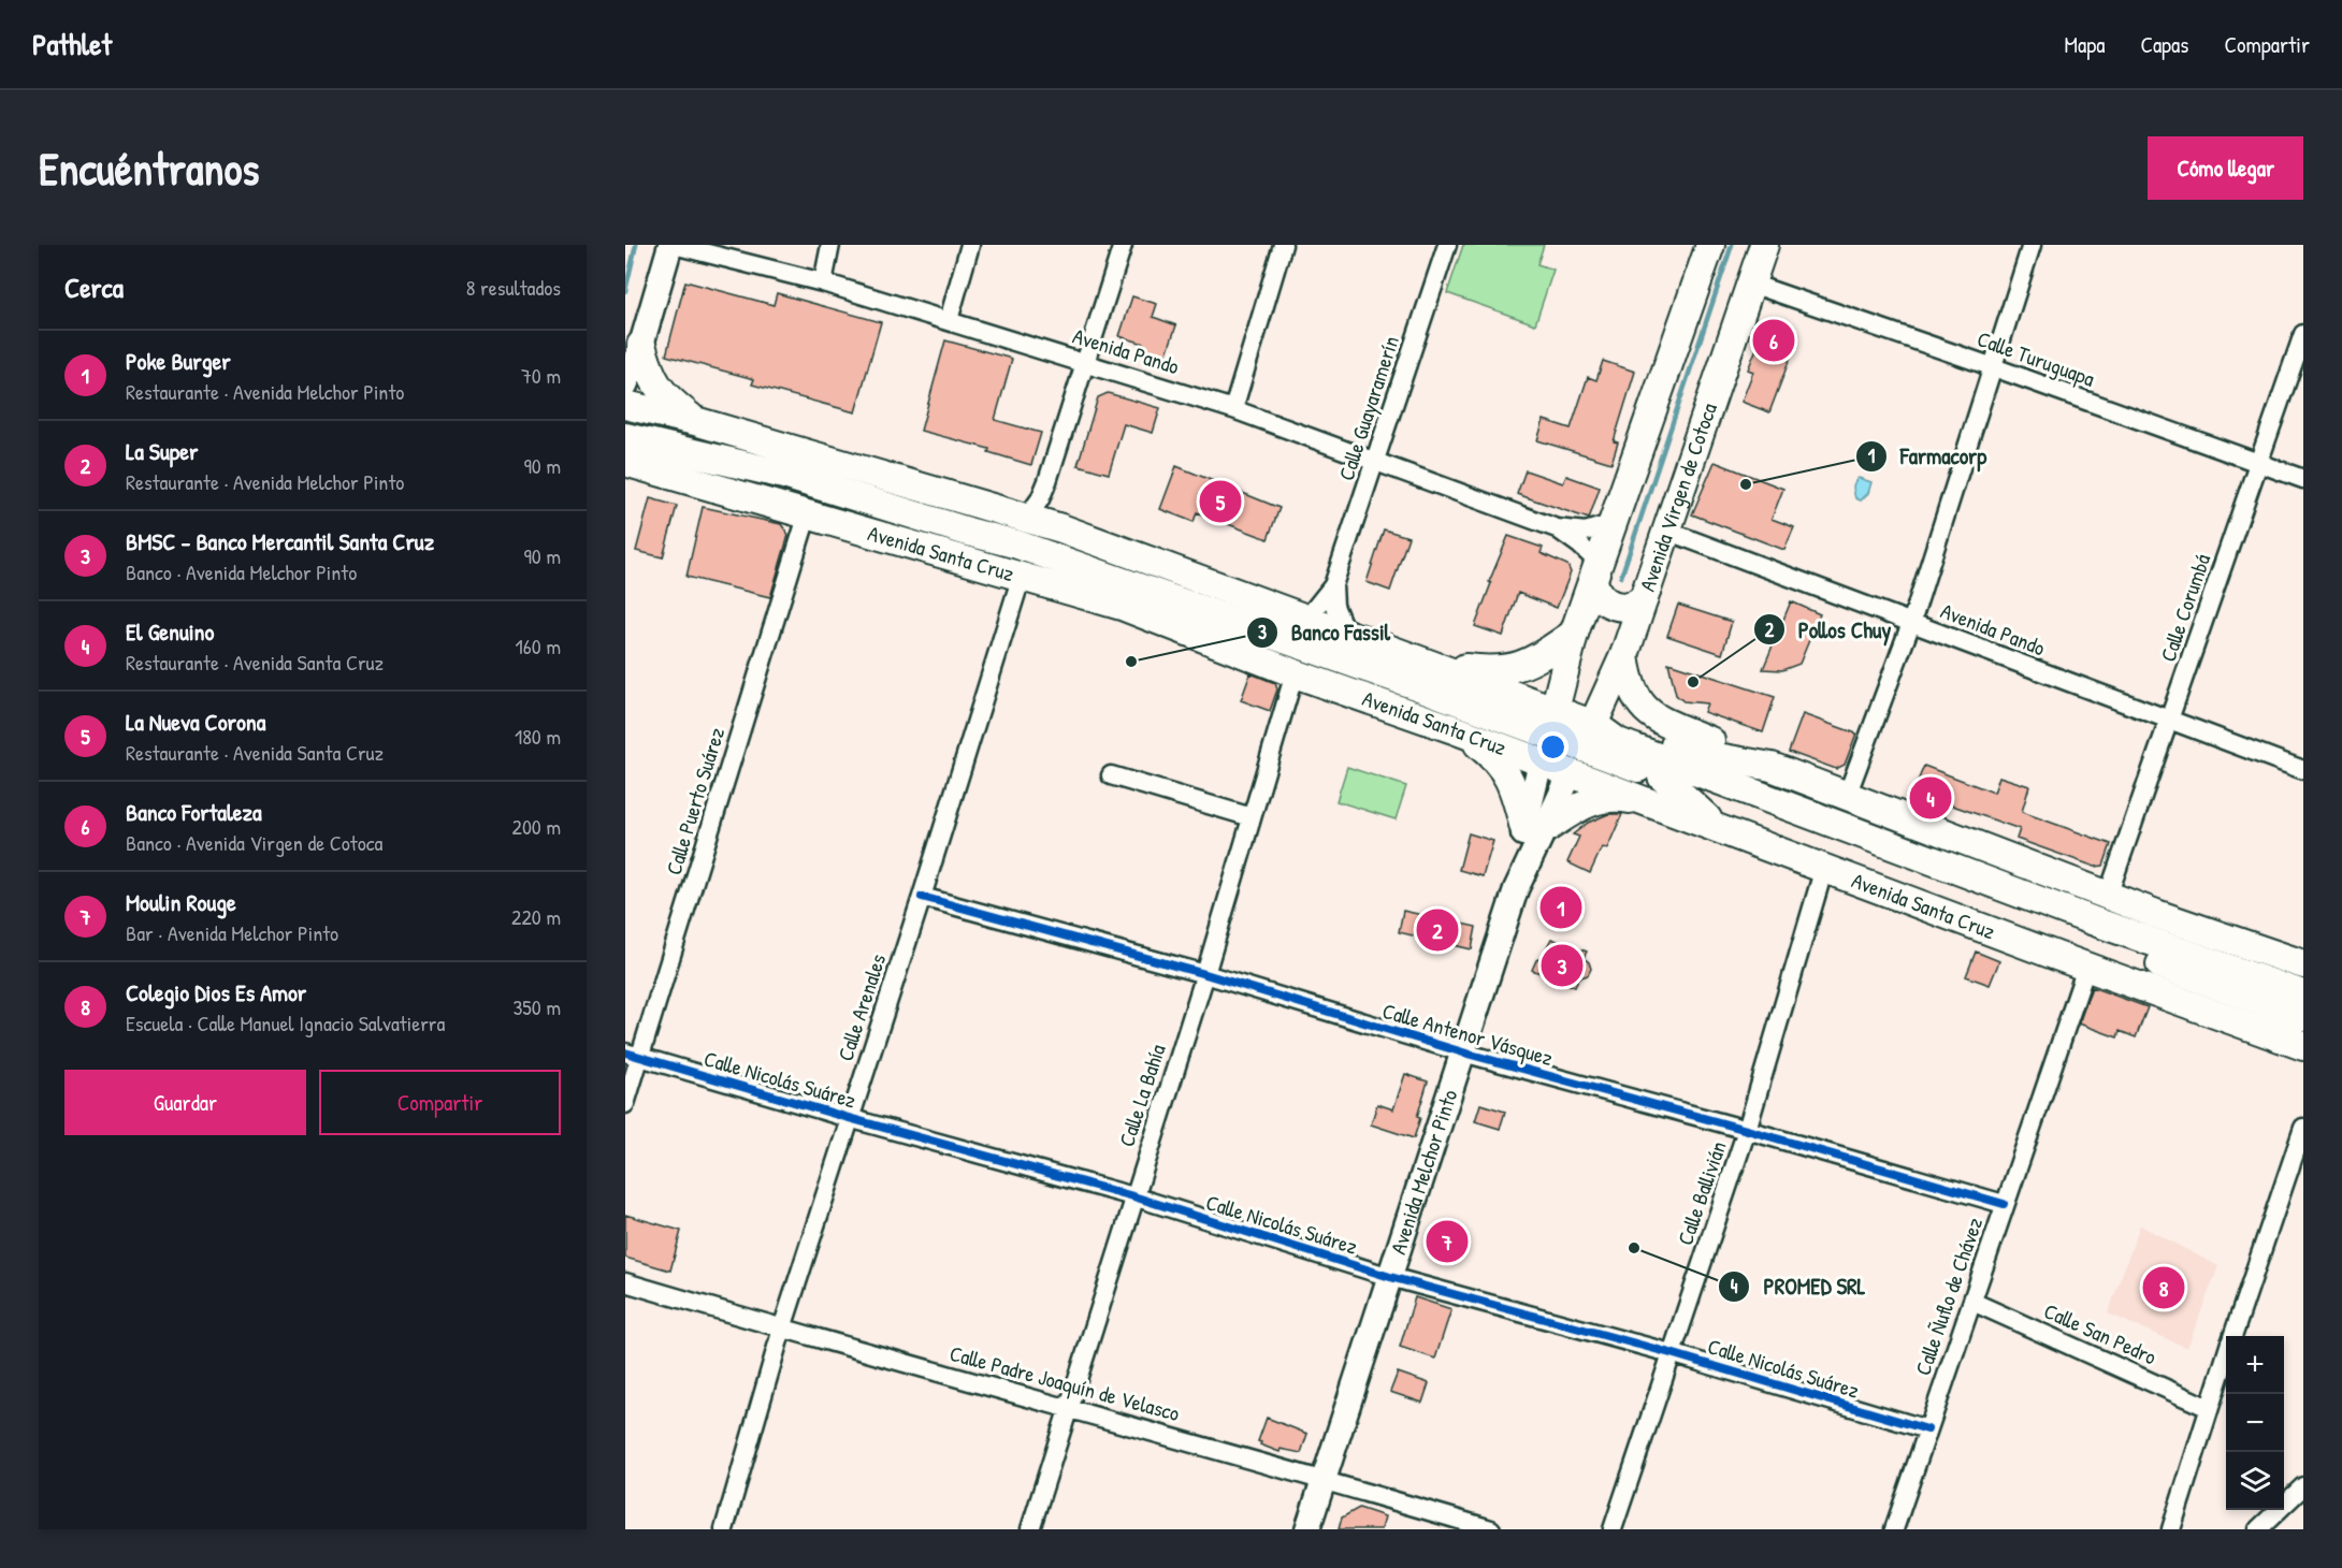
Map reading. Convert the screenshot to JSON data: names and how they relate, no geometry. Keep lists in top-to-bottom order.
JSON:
{
  "streets": {
    "main road": ["Avenida Virgen de Cotoca", "Avenida Santa Cruz", "Avenida Melchor Pinto"],
    "street": [
      "Avenida Pando",
      "Calle Turuguapa",
      "Calle Guayaramerín",
      "Calle Corumbá",
      "Calle Puerto Suárez",
      "Calle Arenales",
      "Calle Antenor Vásquez",
      "Calle Nicolás Suárez",
      "Calle La Bahía",
      "Calle Ballivián",
      "Calle Ñuflo de Chávez",
      "Calle San Pedro",
      "Calle Padre Joaquín de Velasco"
    ]
  },
  "crossings": [
    ["Avenida Pando", "Calle Guayaramerín"],
    ["Avenida Pando", "Avenida Virgen de Cotoca"],
    ["Avenida Pando", "Calle Corumbá"],
    ["Calle Turuguapa", "Avenida Virgen de Cotoca"],
    ["Calle Turuguapa", "Calle Corumbá"],
    ["Calle Guayaramerín", "Avenida Santa Cruz"],
    ["Avenida Virgen de Cotoca", "Avenida Santa Cruz"],
    ["Avenida Virgen de Cotoca", "Avenida Melchor Pinto"],
    ["Avenida Santa Cruz", "Calle Corumbá"],
    ["Avenida Santa Cruz", "Calle Puerto Suárez"],
    ["Avenida Santa Cruz", "Calle Arenales"],
    ["Avenida Santa Cruz", "Calle La Bahía"],
    ["Avenida Santa Cruz", "Avenida Melchor Pinto"],
    ["Avenida Santa Cruz", "Calle Ballivián"],
    ["Avenida Santa Cruz", "Calle Ñuflo de Chávez"],
    ["Calle Puerto Suárez", "Calle Nicolás Suárez"],
    ["Calle Arenales", "Calle Antenor Vásquez"],
    ["Calle Arenales", "Calle Nicolás Suárez"],
    ["Calle Arenales", "Calle Padre Joaquín de Velasco"],
    ["Calle Antenor Vásquez", "Calle La Bahía"],
    ["Calle Antenor Vásquez", "Avenida Melchor Pinto"],
    ["Calle Antenor Vásquez", "Calle Ballivián"],
    ["Calle Antenor Vásquez", "Calle Ñuflo de Chávez"],
    ["Calle Nicolás Suárez", "Calle La Bahía"],
    ["Calle Nicolás Suárez", "Avenida Melchor Pinto"],
    ["Calle Nicolás Suárez", "Calle Ballivián"],
    ["Calle Nicolás Suárez", "Calle Ñuflo de Chávez"],
    ["Calle La Bahía", "Calle Padre Joaquín de Velasco"],
    ["Avenida Melchor Pinto", "Calle Padre Joaquín de Velasco"],
    ["Calle Ñuflo de Chávez", "Calle San Pedro"]
  ],
  "places": [
    "Farmacorp",
    "Banco Fassil",
    "Pollos Chuy",
    "PROMED SRL"
  ],
  "page": {
    "header": "Pathlet",
    "nav": ["Mapa", "Capas", "Compartir"],
    "buttons": [
      "Cómo llegar",
      ["Guardar", "Compartir"]
    ],
    "title": "Encuéntranos",
    "heading": ["Cerca", "8 resultados"],
    "pins": [
      "6",
      "5",
      "4",
      "1",
      "2",
      "3",
      "7",
      "8"
    ],
    "list": [
      {
        "mark": "1",
        "name": "Poke Burger",
        "note": "Restaurante · Avenida Melchor Pinto",
        "value": "70 m"
      },
      {
        "mark": "2",
        "name": "La Super",
        "note": "Restaurante · Avenida Melchor Pinto",
        "value": "90 m"
      },
      {
        "mark": "3",
        "name": "BMSC - Banco Mercantil Santa Cruz",
        "note": "Banco · Avenida Melchor Pinto",
        "value": "90 m"
      },
      {
        "mark": "4",
        "name": "El Genuino",
        "note": "Restaurante · Avenida Santa Cruz",
        "value": "160 m"
      },
      {
        "mark": "5",
        "name": "La Nueva Corona",
        "note": "Restaurante · Avenida Santa Cruz",
        "value": "180 m"
      },
      {
        "mark": "6",
        "name": "Banco Fortaleza",
        "note": "Banco · Avenida Virgen de Cotoca",
        "value": "200 m"
      },
      {
        "mark": "7",
        "name": "Moulin Rouge",
        "note": "Bar · Avenida Melchor Pinto",
        "value": "220 m"
      },
      {
        "mark": "8",
        "name": "Colegio Dios Es Amor",
        "note": "Escuela · Calle Manuel Ignacio Salvatierra",
        "value": "350 m"
      }
    ],
    "map_buttons": ["+", "−"]
  }
}
